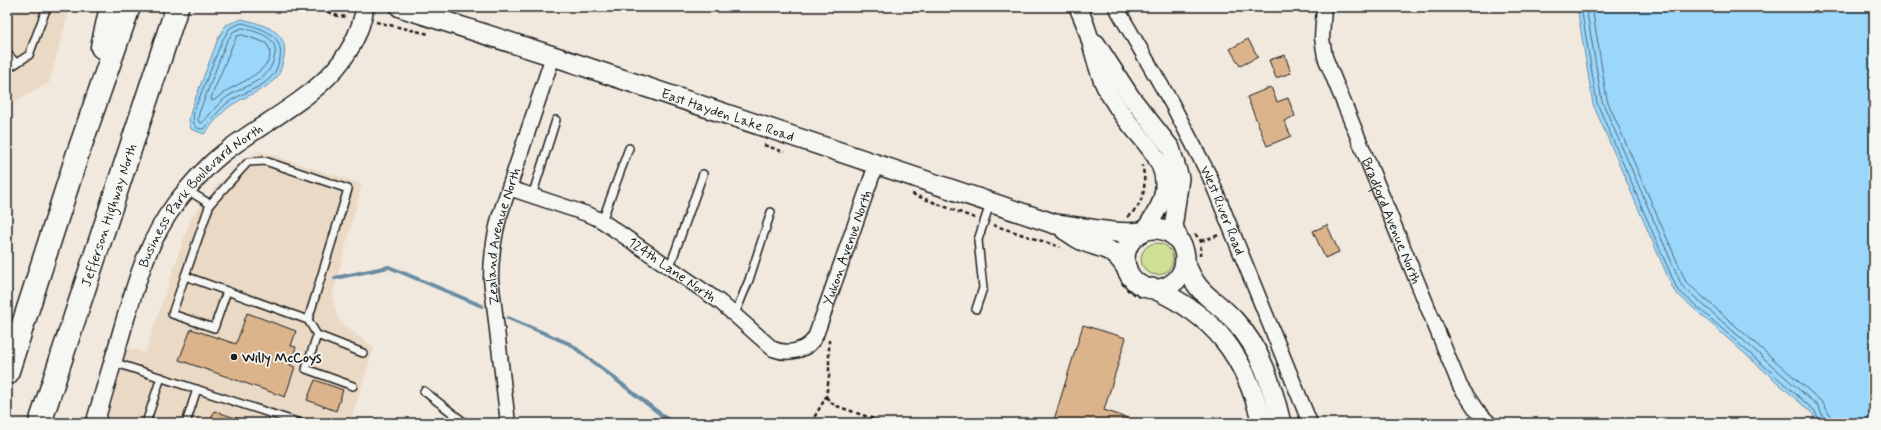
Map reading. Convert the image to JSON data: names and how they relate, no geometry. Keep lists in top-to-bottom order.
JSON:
{
  "streets": {
    "highway": ["Jefferson Highway North"],
    "main road": ["East Hayden Lake Road"],
    "street": [
      "Business Park Boulevard North",
      "West River Road",
      "Bradford Avenue North",
      "Zealand Avenue North",
      "Yukon Avenue North",
      "124th Lane North"
    ]
  },
  "crossings": [
    ["East Hayden Lake Road", "West River Road"],
    ["East Hayden Lake Road", "Zealand Avenue North"],
    ["East Hayden Lake Road", "Yukon Avenue North"],
    ["Zealand Avenue North", "124th Lane North"],
    ["Yukon Avenue North", "124th Lane North"]
  ],
  "places": ["Willy McCoys"]
}
